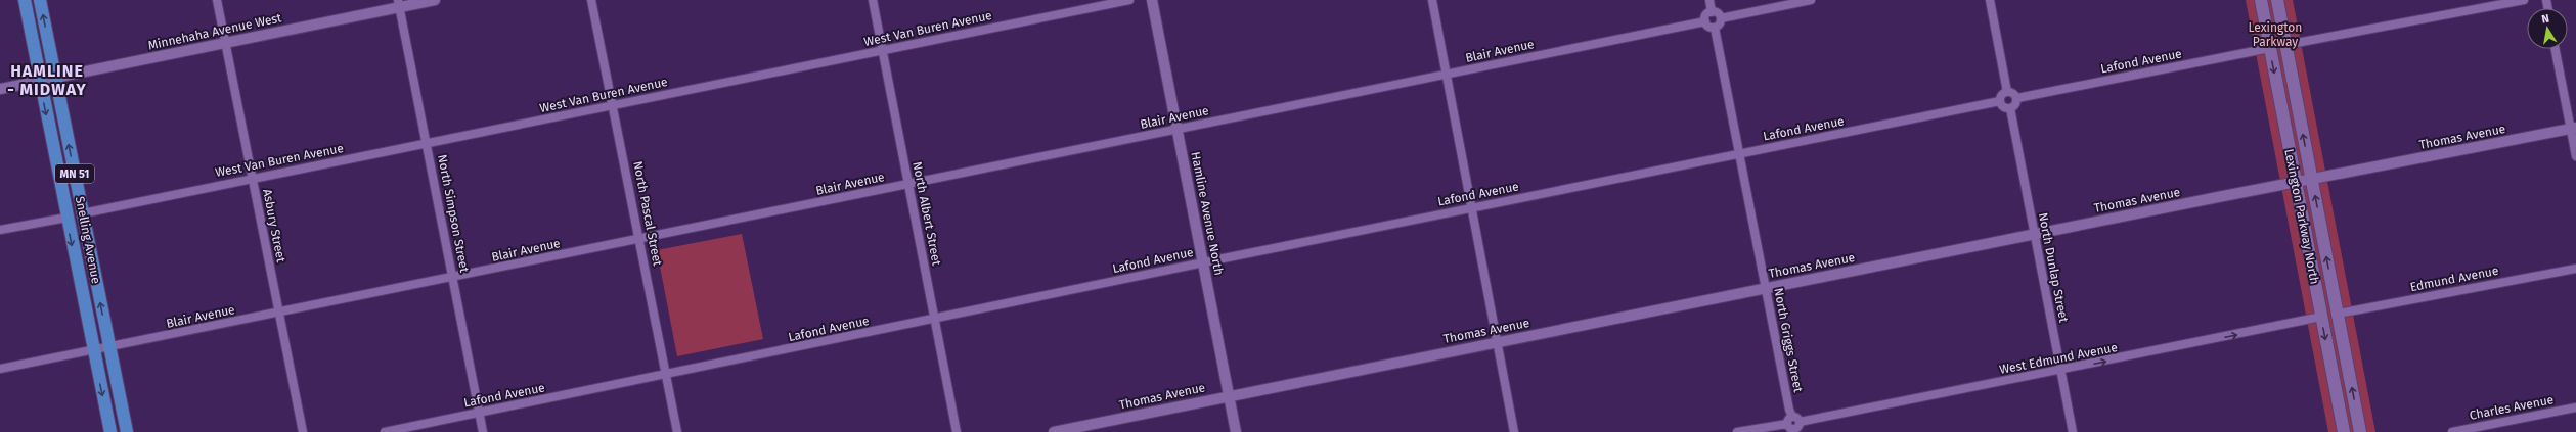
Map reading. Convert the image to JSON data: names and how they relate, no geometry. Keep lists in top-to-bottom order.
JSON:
{
  "streets": {
    "main road": ["MN 51", "Lexington Parkway North", "Snelling Avenue"],
    "street": [
      "West Van Buren Avenue",
      "Minnehaha Avenue West",
      "Blair Avenue",
      "Lafond Avenue",
      "Thomas Avenue",
      "North Simpson Street",
      "North Pascal Street",
      "North Albert Street",
      "Hamline Avenue North",
      "Asbury Street",
      "North Dunlap Street",
      "Edmund Avenue",
      "North Griggs Street",
      "West Edmund Avenue",
      "Charles Avenue"
    ]
  },
  "crossings": [
    ["West Van Buren Avenue", "North Simpson Street"],
    ["West Van Buren Avenue", "North Pascal Street"],
    ["West Van Buren Avenue", "North Albert Street"],
    ["West Van Buren Avenue", "Asbury Street"],
    ["West Van Buren Avenue", "Snelling Avenue"],
    ["Minnehaha Avenue West", "North Simpson Street"],
    ["Minnehaha Avenue West", "Asbury Street"],
    ["Minnehaha Avenue West", "Snelling Avenue"],
    ["Blair Avenue", "North Simpson Street"],
    ["Blair Avenue", "North Pascal Street"],
    ["Blair Avenue", "North Albert Street"],
    ["Blair Avenue", "Hamline Avenue North"],
    ["Blair Avenue", "Asbury Street"],
    ["Blair Avenue", "Snelling Avenue"],
    ["Blair Avenue", "North Griggs Street"],
    ["Lafond Avenue", "North Simpson Street"],
    ["Lafond Avenue", "North Pascal Street"],
    ["Lafond Avenue", "North Albert Street"],
    ["Lafond Avenue", "Hamline Avenue North"],
    ["Lafond Avenue", "Lexington Parkway North"],
    ["Lafond Avenue", "North Dunlap Street"],
    ["Lafond Avenue", "North Griggs Street"],
    ["Thomas Avenue", "Hamline Avenue North"],
    ["Thomas Avenue", "Lexington Parkway North"],
    ["Thomas Avenue", "North Dunlap Street"],
    ["Thomas Avenue", "North Griggs Street"],
    ["Lexington Parkway North", "Edmund Avenue"],
    ["Lexington Parkway North", "West Edmund Avenue"],
    ["North Dunlap Street", "West Edmund Avenue"],
    ["North Griggs Street", "West Edmund Avenue"]
  ],
  "one_way": ["West Edmund Avenue"],
  "districts": ["HAMLINE - MIDWAY"],
  "parks": ["Lexington Parkway"],
  "north": "top"
}
